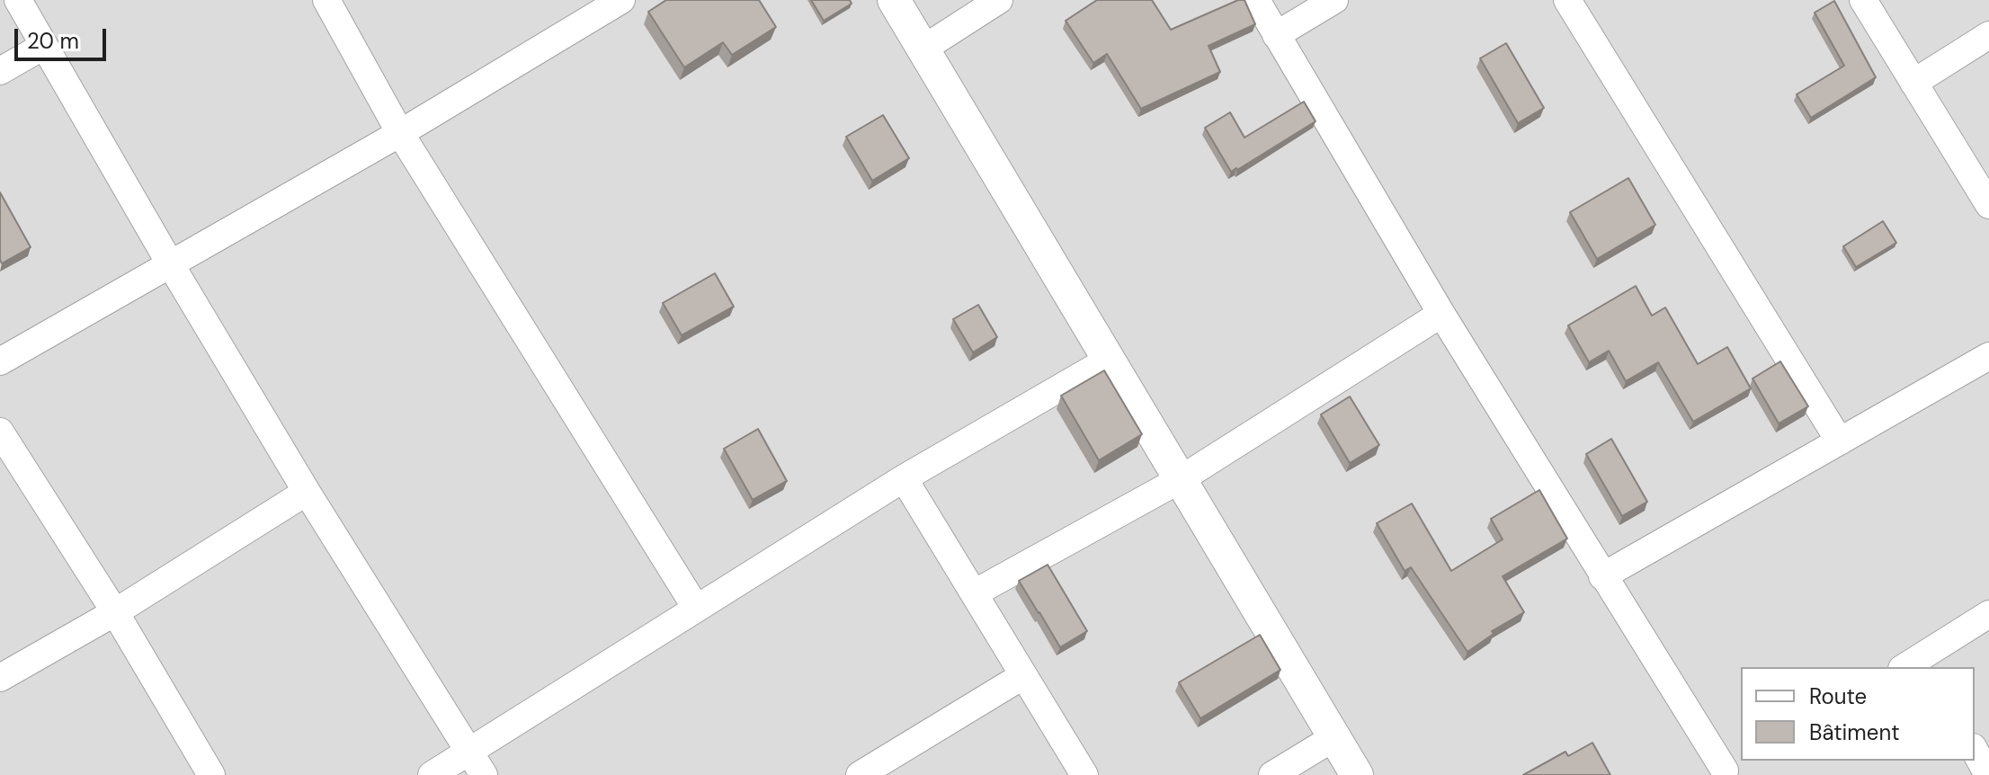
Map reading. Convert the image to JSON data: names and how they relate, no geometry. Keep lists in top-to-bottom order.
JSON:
{
  "legend": ["Route", "Bâtiment"],
  "scale_bar": "20 m"
}
